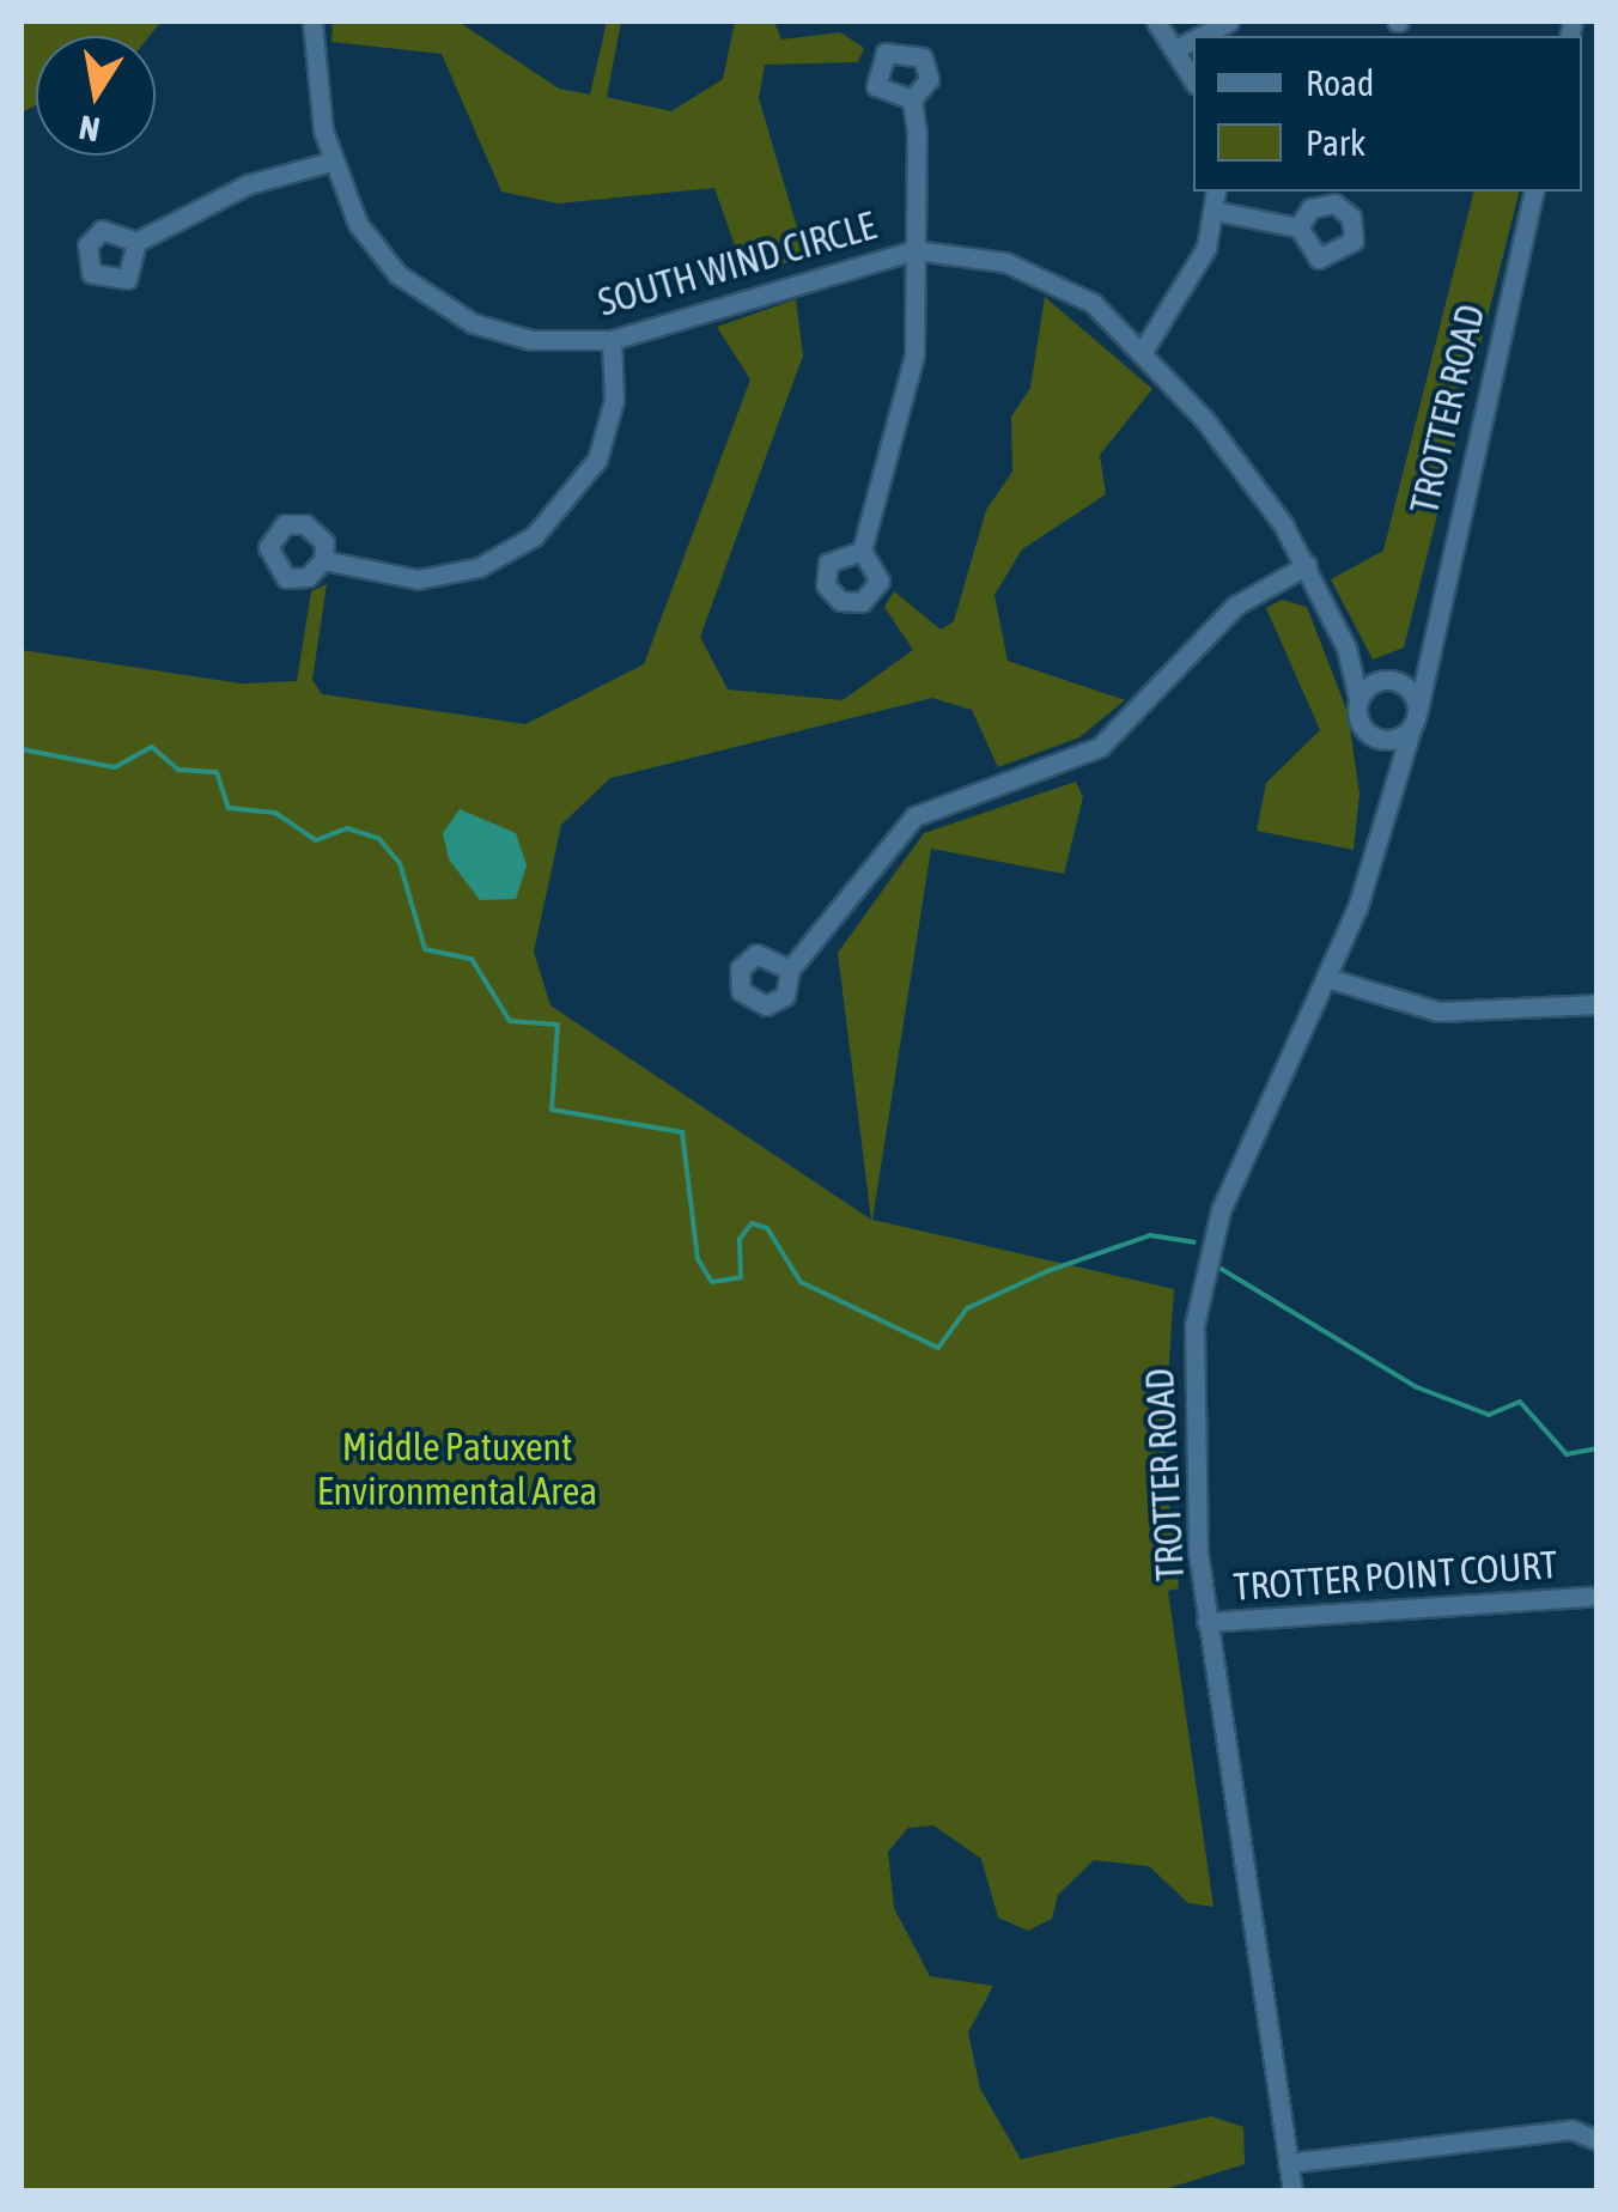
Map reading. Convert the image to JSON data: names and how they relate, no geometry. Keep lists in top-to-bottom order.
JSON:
{
  "streets": {
    "street": ["SOUTH WIND CIRCLE", "TROTTER ROAD", "TROTTER POINT COURT"]
  },
  "crossings": [
    ["SOUTH WIND CIRCLE", "TROTTER ROAD"],
    ["TROTTER ROAD", "TROTTER POINT COURT"]
  ],
  "parks": ["Middle Patuxent Environmental Area"],
  "legend": ["Road", "Park"],
  "north": "bottom"
}
